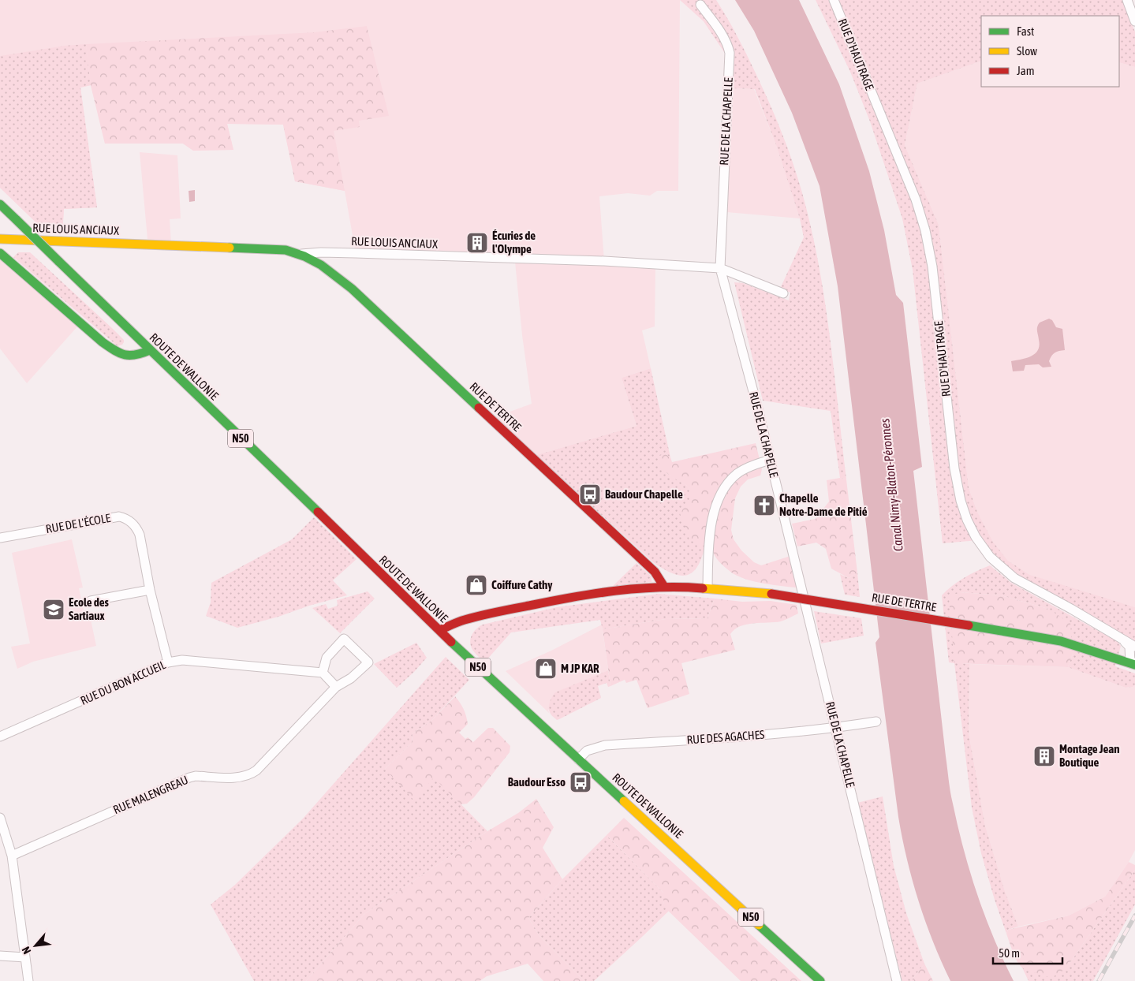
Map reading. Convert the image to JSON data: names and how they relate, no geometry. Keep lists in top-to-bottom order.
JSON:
{
  "streets": {
    "street": [
      "RUE D'HAUTRAGE",
      "RUE DE LA CHAPELLE",
      "RUE LOUIS ANCIAUX",
      "ROUTE DE WALLONIE",
      "RUE DE TERTRE",
      "N50",
      "RUE DE L'ÉCOLE",
      "RUE DU BON ACCUEIL",
      "RUE DES AGACHES",
      "RUE MALENGREAU"
    ]
  },
  "crossings": [
    ["RUE DE LA CHAPELLE", "RUE LOUIS ANCIAUX"],
    ["RUE DE LA CHAPELLE", "RUE DES AGACHES"],
    ["RUE LOUIS ANCIAUX", "RUE DE TERTRE"],
    ["ROUTE DE WALLONIE", "RUE DE TERTRE"],
    ["ROUTE DE WALLONIE", "RUE DES AGACHES"],
    ["RUE DE L'ÉCOLE", "RUE DU BON ACCUEIL"],
    ["RUE DU BON ACCUEIL", "RUE MALENGREAU"]
  ],
  "water": ["Canal Nimy-Blaton-Péronnes"],
  "places": {
    "building": ["Écuries de l'Olympe", "Montage Jean Boutique"],
    "bus stop": ["Baudour Chapelle", "Baudour Esso"],
    "church": ["Chapelle Notre-Dame de Pitié"],
    "shop": ["Coiffure Cathy", "M JP KAR"],
    "school or university": ["Ecole des Sartiaux"]
  },
  "legend": ["Fast", "Slow", "Jam"],
  "scale_bar": "50 m",
  "north": "bottom left"
}
